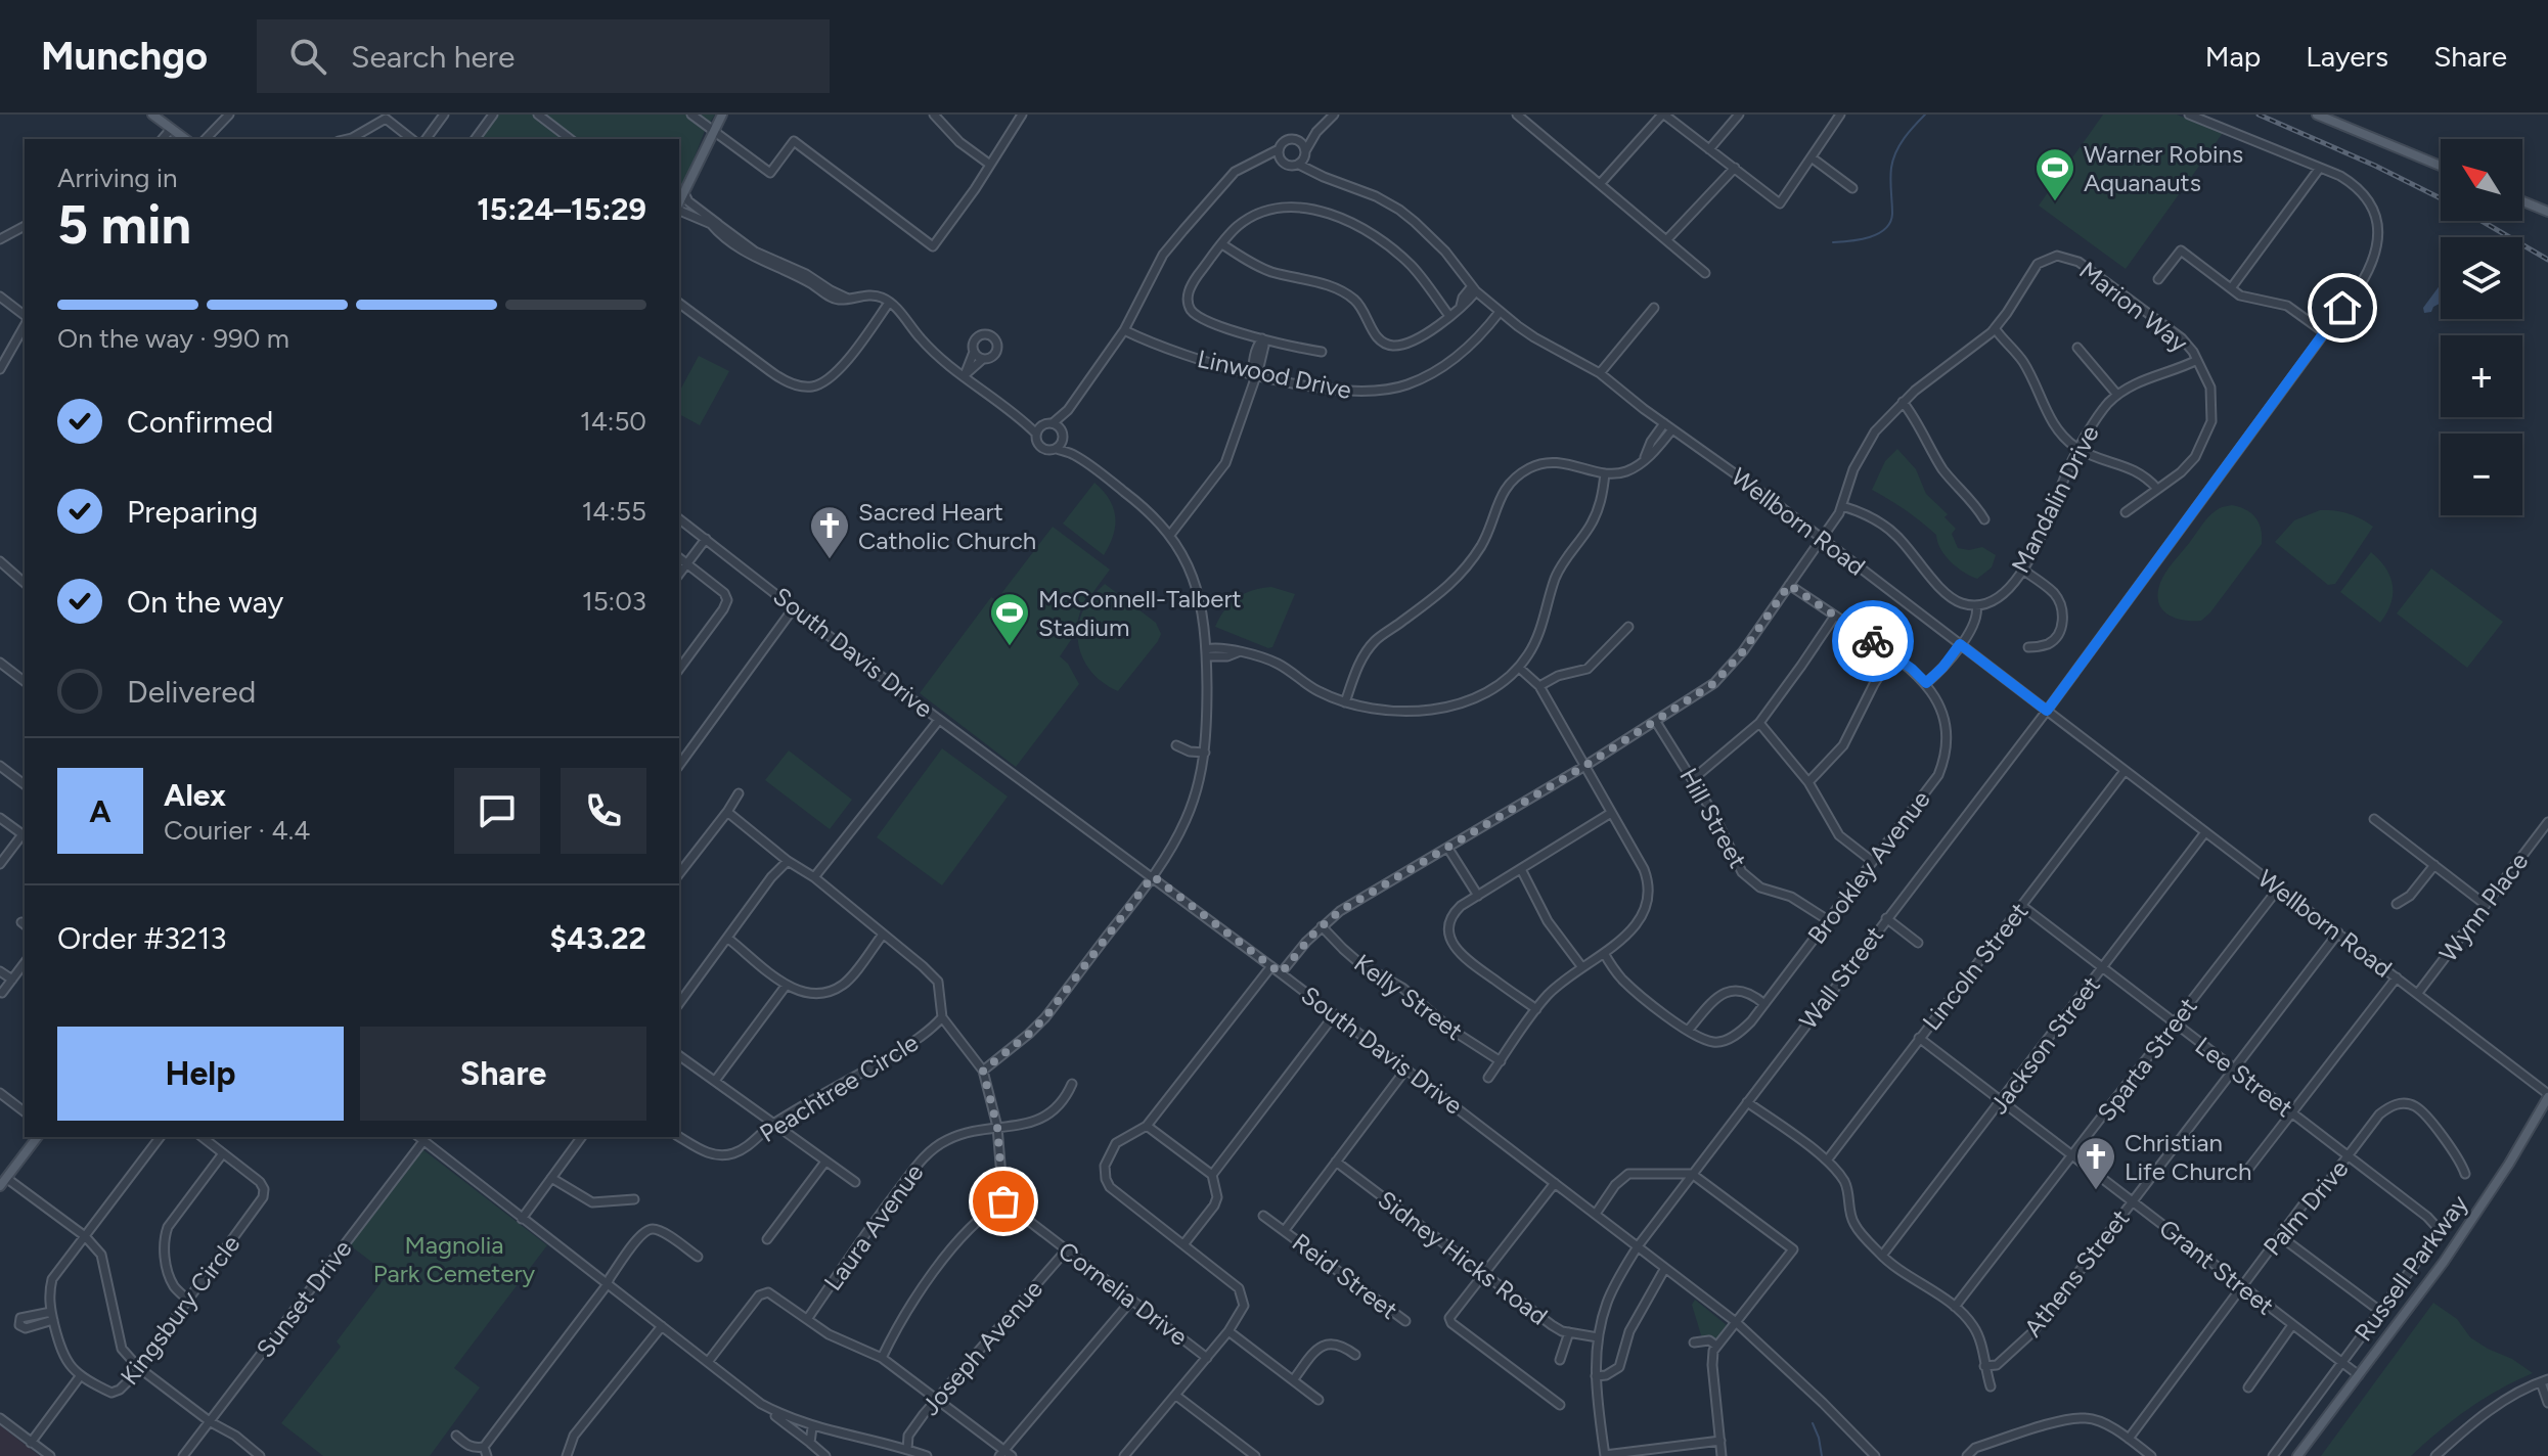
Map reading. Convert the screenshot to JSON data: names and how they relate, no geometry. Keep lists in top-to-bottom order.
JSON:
{
  "streets": {
    "main road": ["Russell Parkway"],
    "street": [
      "Marion Way",
      "Linwood Drive",
      "Mandalin Drive",
      "Wellborn Road",
      "South Davis Drive",
      "Hill Street",
      "Brookley Avenue",
      "Wynn Place",
      "Lincoln Street",
      "Wall Street",
      "Kelly Street",
      "Jackson Street",
      "Sparta Street",
      "Lee Street",
      "Peachtree Circle",
      "Palm Drive",
      "Laura Avenue",
      "Sidney Hicks Road",
      "Grant Street",
      "Athens Street",
      "Reid Street",
      "Cornelia Drive",
      "Sunset Drive",
      "Kingsbury Circle",
      "Joseph Avenue"
    ]
  },
  "crossings": [
    ["Marion Way", "Mandalin Drive"],
    ["Marion Way", "Wellborn Road"],
    ["Marion Way", "South Davis Drive"],
    ["Marion Way", "Hill Street"],
    ["Marion Way", "Brookley Avenue"],
    ["Marion Way", "Kelly Street"],
    ["Linwood Drive", "Wellborn Road"],
    ["Wellborn Road", "Wynn Place"],
    ["Wellborn Road", "Lincoln Street"],
    ["Wellborn Road", "Wall Street"],
    ["Wellborn Road", "Jackson Street"],
    ["Wellborn Road", "Sparta Street"],
    ["Wellborn Road", "Russell Parkway"],
    ["Wellborn Road", "Athens Street"],
    ["South Davis Drive", "Wall Street"],
    ["Hill Street", "Brookley Avenue"],
    ["Lincoln Street", "Lee Street"],
    ["Lincoln Street", "Grant Street"],
    ["Wall Street", "Sidney Hicks Road"],
    ["Jackson Street", "Lee Street"],
    ["Jackson Street", "Grant Street"],
    ["Sparta Street", "Lee Street"],
    ["Sparta Street", "Grant Street"],
    ["Lee Street", "Palm Drive"],
    ["Lee Street", "Athens Street"],
    ["Palm Drive", "Grant Street"],
    ["Grant Street", "Russell Parkway"],
    ["Grant Street", "Athens Street"],
    ["Cornelia Drive", "Joseph Avenue"]
  ],
  "parks": ["Magnolia Park Cemetery"],
  "places": {
    "sports": ["Warner Robins Aquanauts", "McConnell-Talbert Stadium"],
    "church": ["Sacred Heart Catholic Church", "Christian Life Church"]
  },
  "north": "top left",
  "page": {
    "header": "Munchgo",
    "search": "Search here",
    "nav": ["Map", "Layers", "Share"],
    "map_buttons": ["+", "−"],
    "heading": ["5 min", "Arriving in", "15:24–15:29"],
    "panel": [
      "Alex",
      "Courier · 4.4",
      "Order #3213",
      "$43.22"
    ],
    "bar": "On the way · 990 m",
    "list": [
      ["Confirmed", "14:50"],
      ["Preparing", "14:55"],
      ["On the way", "15:03"],
      "Delivered"
    ],
    "round": "A",
    "buttons": ["Help", "Share"]
  }
}
